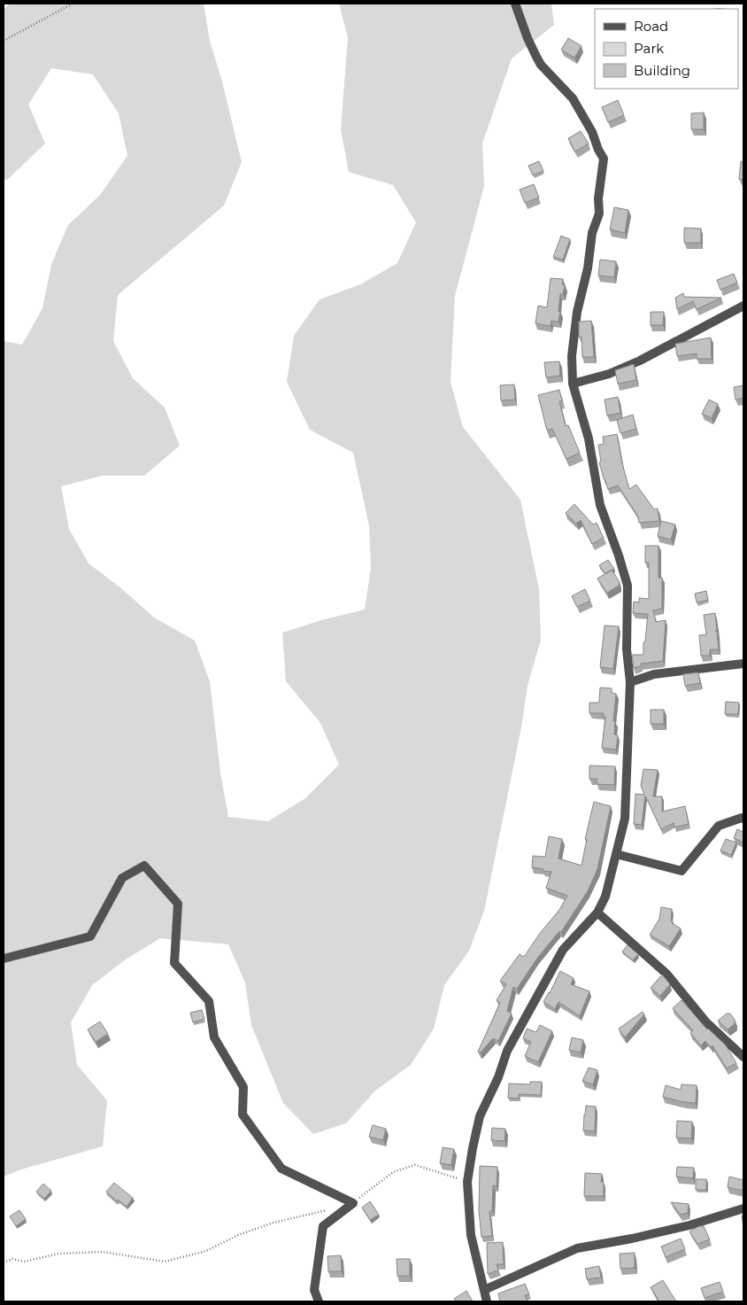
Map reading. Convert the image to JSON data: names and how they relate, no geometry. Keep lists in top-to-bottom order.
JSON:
{
  "legend": ["Road", "Park", "Building"]
}
